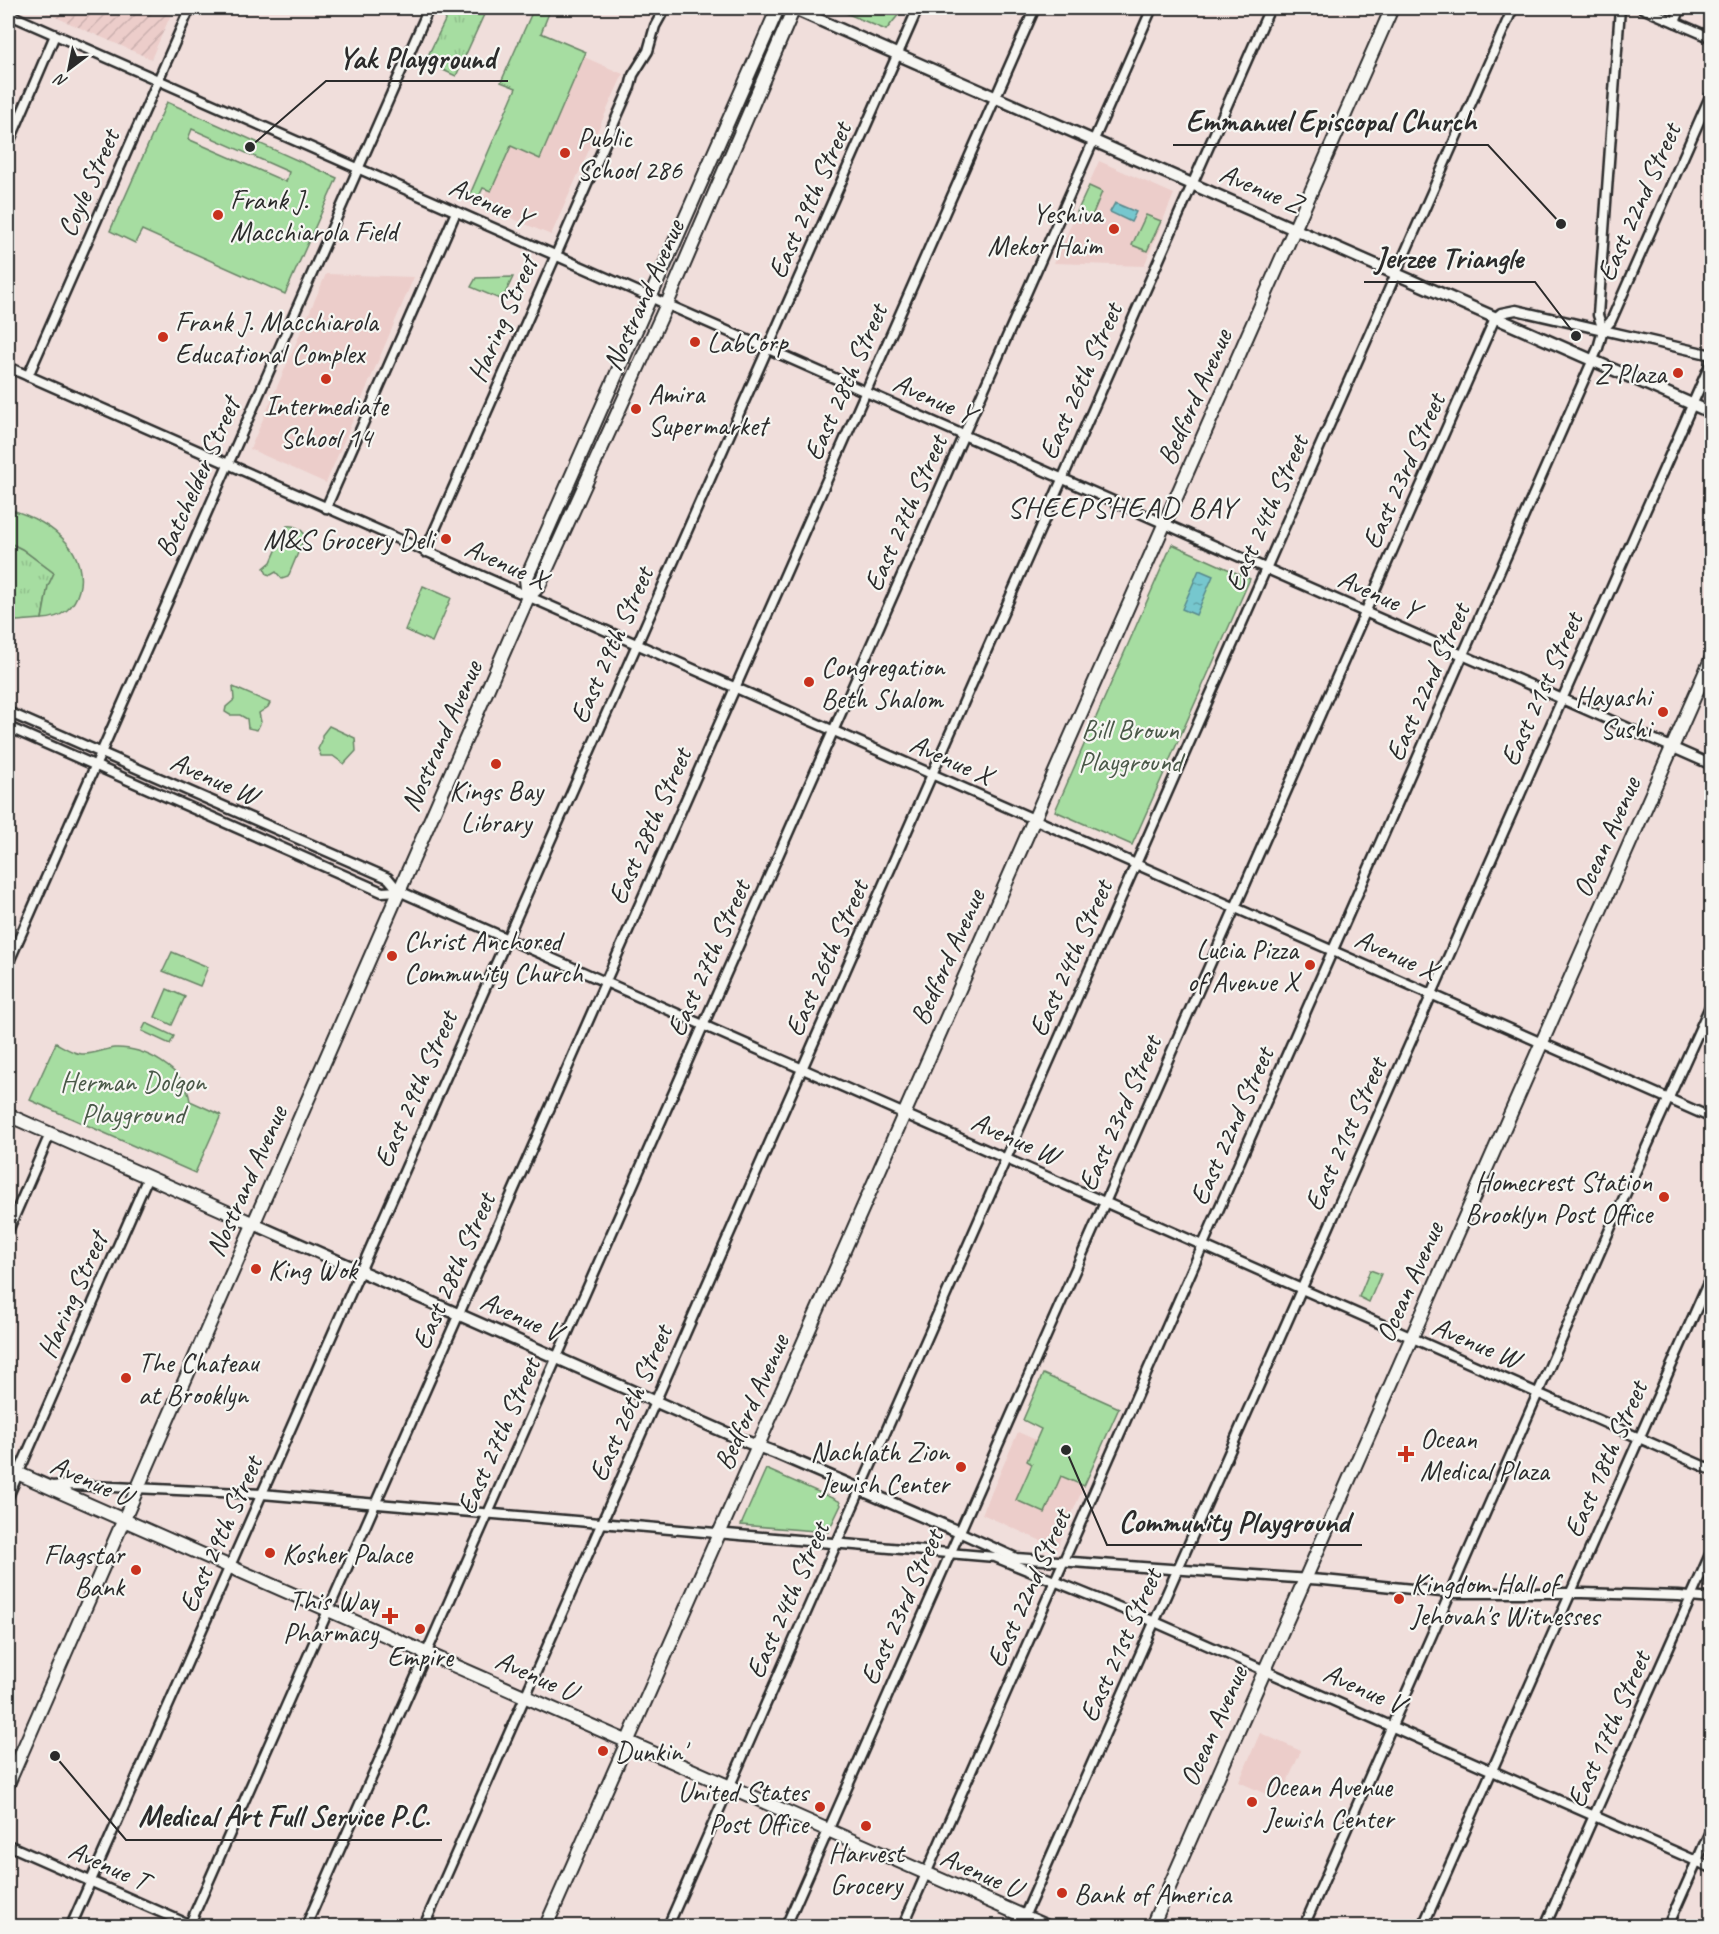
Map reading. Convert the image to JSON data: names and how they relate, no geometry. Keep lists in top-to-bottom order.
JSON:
{
  "streets": {
    "main road": [
      "Nostrand Avenue",
      "Bedford Avenue",
      "Ocean Avenue",
      "Avenue V",
      "Avenue U"
    ],
    "street": [
      "Coyle Street",
      "Avenue Z",
      "East 29th Street",
      "Avenue Y",
      "East 22nd Street",
      "Haring Street",
      "East 26th Street",
      "East 28th Street",
      "East 23rd Street",
      "Batchelder Street",
      "East 27th Street",
      "East 24th Street",
      "Avenue X",
      "East 21st Street",
      "Avenue W",
      "East 18th Street",
      "East 17th Street",
      "Avenue T"
    ]
  },
  "crossings": [
    ["Coyle Street", "Avenue Y"],
    ["Coyle Street", "Avenue X"],
    ["Avenue Z", "East 29th Street"],
    ["Avenue Z", "East 22nd Street"],
    ["Avenue Z", "Nostrand Avenue"],
    ["Avenue Z", "East 26th Street"],
    ["Avenue Z", "East 28th Street"],
    ["Avenue Z", "Bedford Avenue"],
    ["Avenue Z", "East 23rd Street"],
    ["Avenue Z", "East 27th Street"],
    ["Avenue Z", "East 24th Street"],
    ["Avenue Z", "East 21st Street"],
    ["East 29th Street", "Avenue Y"],
    ["East 29th Street", "Avenue X"],
    ["East 29th Street", "Avenue W"],
    ["East 29th Street", "Avenue V"],
    ["East 29th Street", "Avenue U"],
    ["East 29th Street", "Avenue T"],
    ["Avenue Y", "East 22nd Street"],
    ["Avenue Y", "Nostrand Avenue"],
    ["Avenue Y", "Haring Street"],
    ["Avenue Y", "East 26th Street"],
    ["Avenue Y", "East 28th Street"],
    ["Avenue Y", "Bedford Avenue"],
    ["Avenue Y", "East 23rd Street"],
    ["Avenue Y", "Batchelder Street"],
    ["Avenue Y", "East 27th Street"],
    ["Avenue Y", "East 24th Street"],
    ["Avenue Y", "East 21st Street"],
    ["Avenue Y", "Ocean Avenue"],
    ["East 22nd Street", "Avenue X"],
    ["East 22nd Street", "Avenue W"],
    ["East 22nd Street", "Avenue V"],
    ["East 22nd Street", "Avenue U"],
    ["Nostrand Avenue", "Avenue X"],
    ["Nostrand Avenue", "Avenue W"],
    ["Nostrand Avenue", "Avenue V"],
    ["Nostrand Avenue", "Avenue U"],
    ["Haring Street", "Avenue X"],
    ["Haring Street", "Avenue V"],
    ["Haring Street", "Avenue U"],
    ["East 26th Street", "Avenue X"],
    ["East 26th Street", "Avenue W"],
    ["East 26th Street", "Avenue V"],
    ["East 26th Street", "Avenue U"],
    ["East 28th Street", "Avenue X"],
    ["East 28th Street", "Avenue W"],
    ["East 28th Street", "Avenue V"],
    ["East 28th Street", "Avenue U"],
    ["East 28th Street", "Avenue T"],
    ["Bedford Avenue", "Avenue X"],
    ["Bedford Avenue", "Avenue W"],
    ["Bedford Avenue", "Avenue V"],
    ["Bedford Avenue", "Avenue U"],
    ["East 23rd Street", "Avenue X"],
    ["East 23rd Street", "Avenue W"],
    ["East 23rd Street", "Avenue V"],
    ["East 23rd Street", "Avenue U"],
    ["Batchelder Street", "Avenue X"],
    ["Batchelder Street", "Avenue W"],
    ["East 27th Street", "Avenue X"],
    ["East 27th Street", "Avenue W"],
    ["East 27th Street", "Avenue V"],
    ["East 27th Street", "Avenue U"],
    ["East 24th Street", "Avenue X"],
    ["East 24th Street", "Avenue W"],
    ["East 24th Street", "Avenue V"],
    ["East 24th Street", "Avenue U"],
    ["Avenue X", "East 21st Street"],
    ["Avenue X", "Ocean Avenue"],
    ["East 21st Street", "Avenue W"],
    ["East 21st Street", "Avenue V"],
    ["East 21st Street", "Avenue U"],
    ["Avenue W", "Ocean Avenue"],
    ["Avenue W", "East 18th Street"],
    ["Ocean Avenue", "Avenue V"],
    ["Avenue V", "East 18th Street"],
    ["Avenue V", "Avenue U"],
    ["Avenue V", "East 17th Street"]
  ],
  "districts": ["SHEEPSHEAD BAY"],
  "parks": ["Bill Brown Playground", "Herman Dolgon Playground"],
  "places": {
    "other": [
      "Yak Playground",
      "Public School 286",
      "Frank J. Macchiarola Field",
      "Emmanuel Episcopal Church",
      "Yeshiva Mekor Haim",
      "Jerzee Triangle",
      "Frank J. Macchiarola Educational Complex",
      "LabCorp",
      "Z Plaza",
      "Intermediate School 14",
      "Amira Supermarket",
      "M&S Grocery Deli",
      "Congregation Beth Shalom",
      "Hayashi Sushi",
      "Kings Bay Library",
      "Christ Anchored Community Church",
      "Lucia Pizza of Avenue X",
      "Homecrest Station Brooklyn Post Office",
      "King Wok",
      "The Chateau at Brooklyn",
      "Community Playground",
      "Nachlath Zion Jewish Center",
      "Kosher Palace",
      "Flagstar Bank",
      "Kingdom Hall of Jehovah's Witnesses",
      "Empire",
      "Dunkin'",
      "Medical Art Full Service P.C.",
      "Ocean Avenue Jewish Center",
      "United States Post Office",
      "Harvest Grocery",
      "Bank of America"
    ],
    "health": ["Ocean Medical Plaza", "This Way Pharmacy"]
  },
  "north": "bottom left"
}
